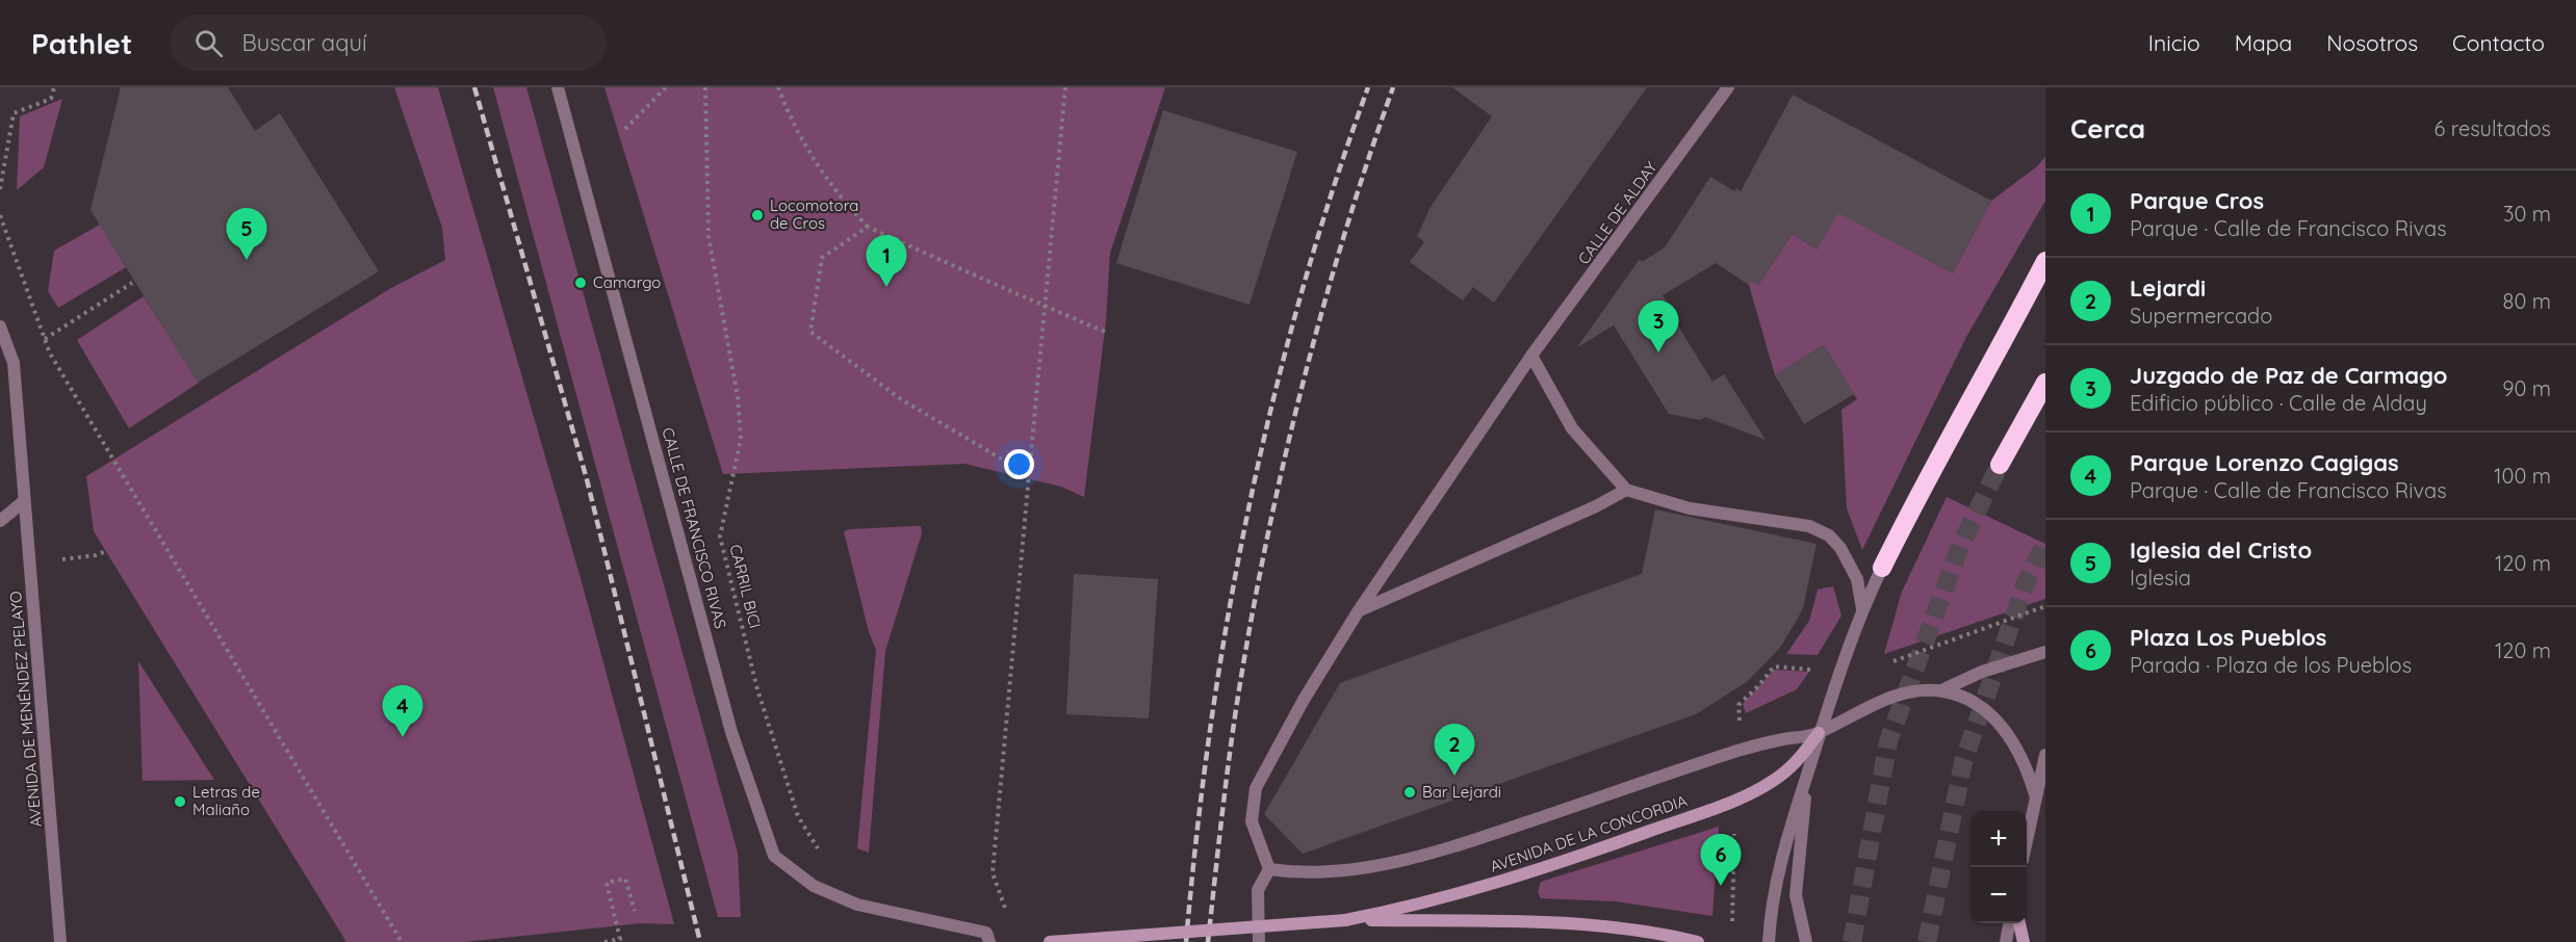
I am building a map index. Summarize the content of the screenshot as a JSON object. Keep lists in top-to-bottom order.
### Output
{
  "streets": {
    "street": [
      "CALLE DE ALDAY",
      "CALLE DE FRANCISCO RIVAS",
      "AVENIDA DE MENÉNDEZ PELAYO",
      "AVENIDA DE LA CONCORDIA"
    ],
    "path": ["CARRIL BICI"]
  },
  "places": [
    "Locomotora de Cros",
    "Camargo",
    "Bar Lejardi",
    "Letras de Maliaño"
  ],
  "page": {
    "header": "Pathlet",
    "search": "Buscar aquí",
    "nav": [
      "Inicio",
      "Mapa",
      "Nosotros",
      "Contacto"
    ],
    "heading": ["Cerca", "6 resultados"],
    "list": [
      {
        "mark": "1",
        "name": "Parque Cros",
        "note": "Parque · Calle de Francisco Rivas",
        "value": "30 m"
      },
      {
        "mark": "2",
        "name": "Lejardi",
        "note": "Supermercado",
        "value": "80 m"
      },
      {
        "mark": "3",
        "name": "Juzgado de Paz de Carmago",
        "note": "Edificio público · Calle de Alday",
        "value": "90 m"
      },
      {
        "mark": "4",
        "name": "Parque Lorenzo Cagigas",
        "note": "Parque · Calle de Francisco Rivas",
        "value": "100 m"
      },
      {
        "mark": "5",
        "name": "Iglesia del Cristo",
        "note": "Iglesia",
        "value": "120 m"
      },
      {
        "mark": "6",
        "name": "Plaza Los Pueblos",
        "note": "Parada · Plaza de los Pueblos",
        "value": "120 m"
      }
    ],
    "pins": [
      "5",
      "1",
      "3",
      "4",
      "2",
      "6"
    ],
    "map_buttons": ["+", "−"]
  }
}
